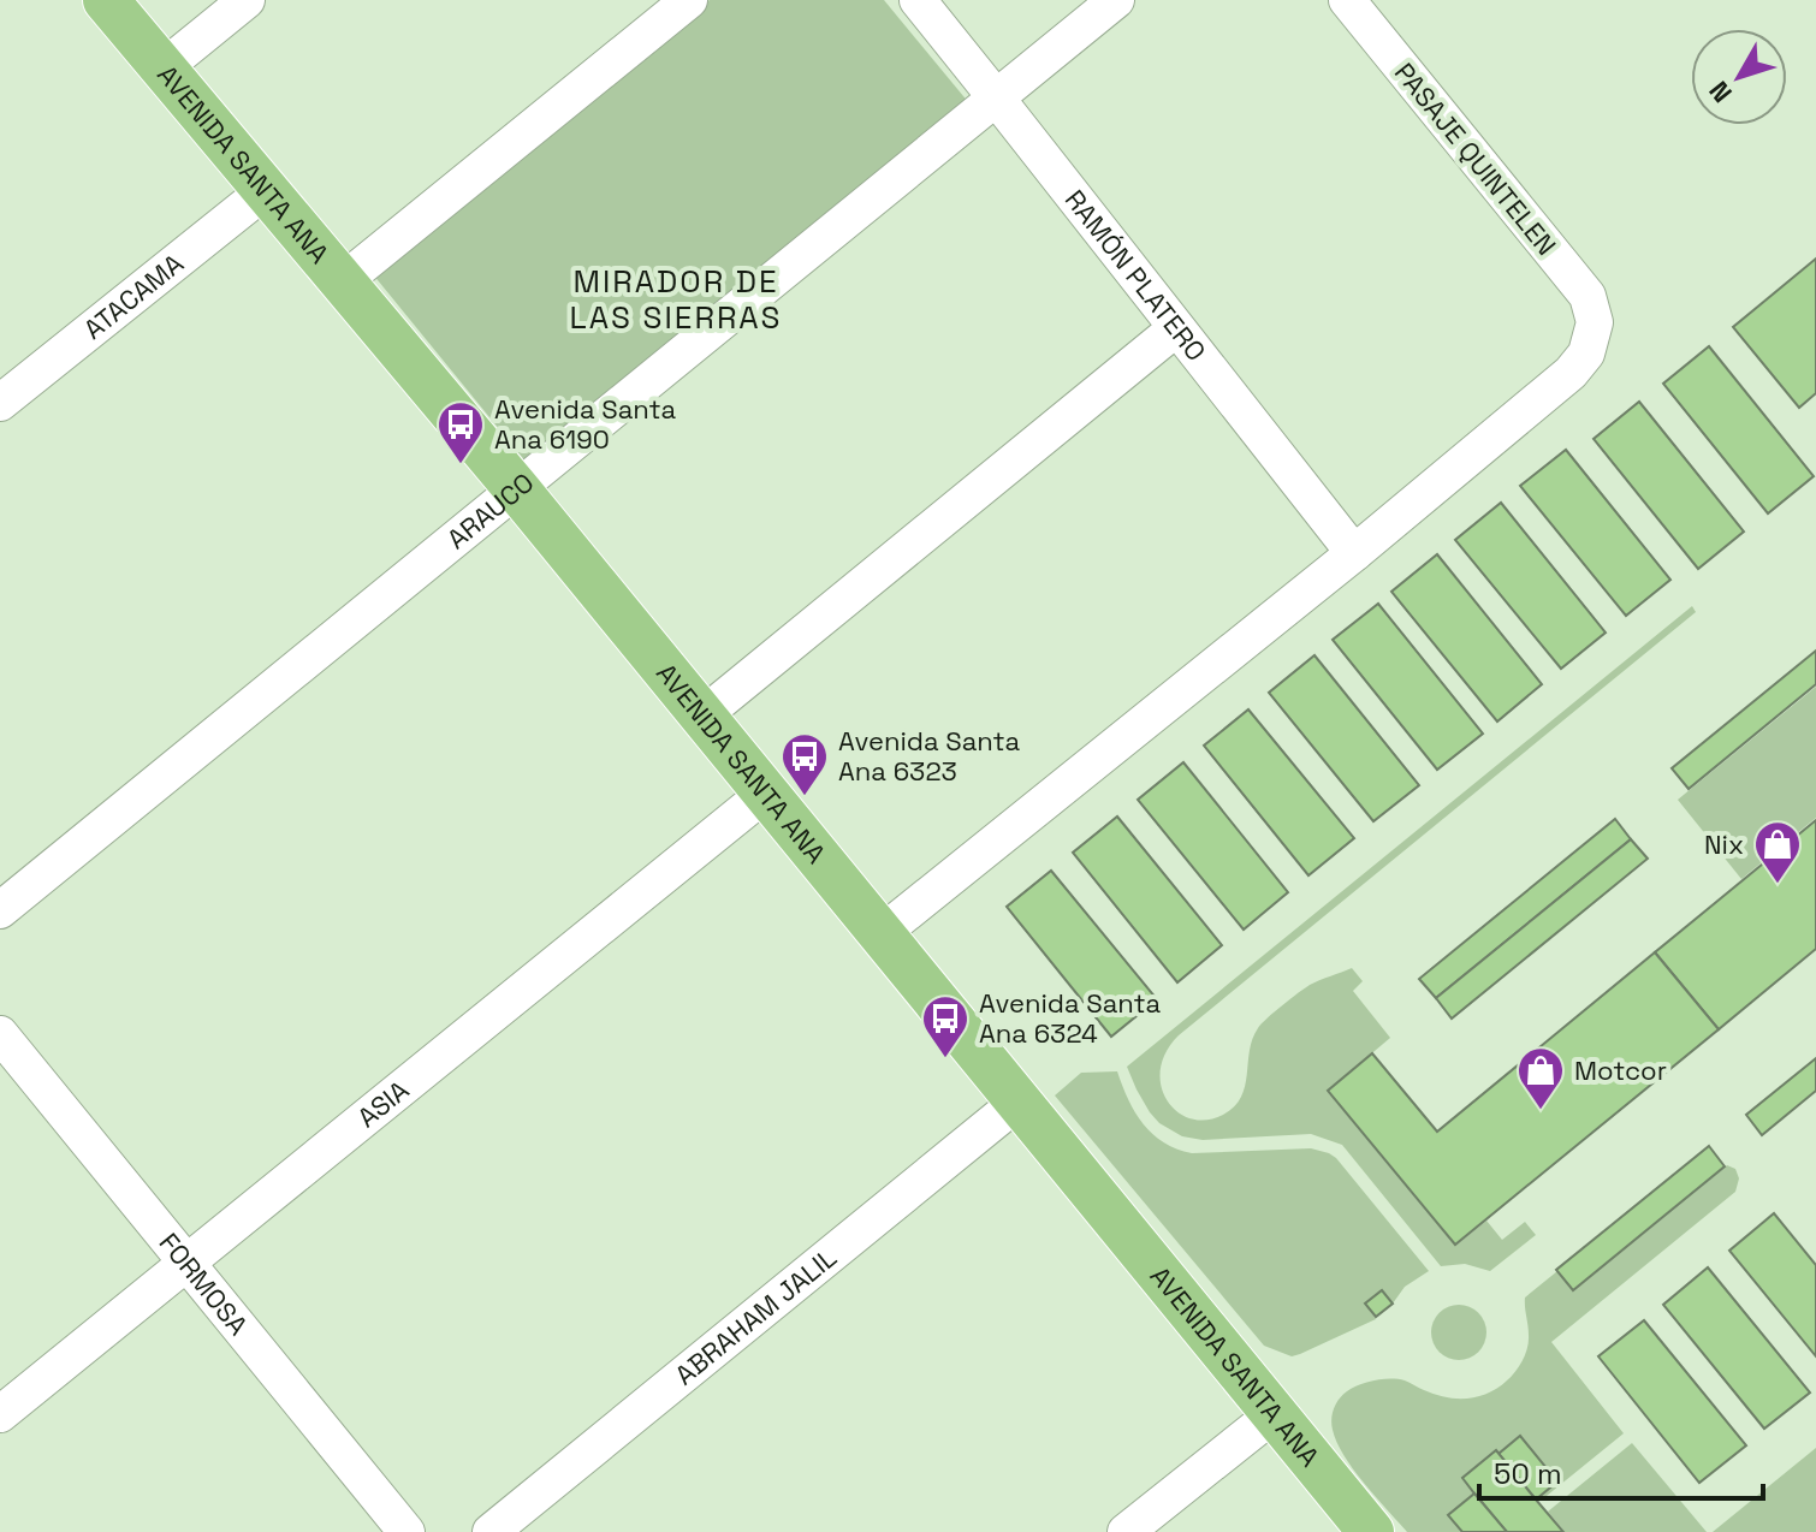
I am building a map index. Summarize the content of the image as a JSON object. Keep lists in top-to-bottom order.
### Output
{
  "streets": {
    "main road": ["AVENIDA SANTA ANA"],
    "street": [
      "PASAJE QUINTELEN",
      "RAMÓN PLATERO",
      "ATACAMA",
      "ARAUCO",
      "ASIA",
      "FORMOSA",
      "ABRAHAM JALIL"
    ]
  },
  "crossings": [
    ["PASAJE QUINTELEN", "RAMÓN PLATERO"],
    ["AVENIDA SANTA ANA", "ATACAMA"],
    ["AVENIDA SANTA ANA", "ARAUCO"],
    ["AVENIDA SANTA ANA", "ASIA"],
    ["AVENIDA SANTA ANA", "ABRAHAM JALIL"],
    ["RAMÓN PLATERO", "ARAUCO"],
    ["ASIA", "FORMOSA"]
  ],
  "districts": ["MIRADOR DE LAS SIERRAS"],
  "places": {
    "bus stop": ["Avenida Santa Ana 6190", "Avenida Santa Ana 6323", "Avenida Santa Ana 6324"],
    "shop": ["Nix", "Motcor"]
  },
  "scale_bar": "50 m",
  "north": "bottom left"
}
